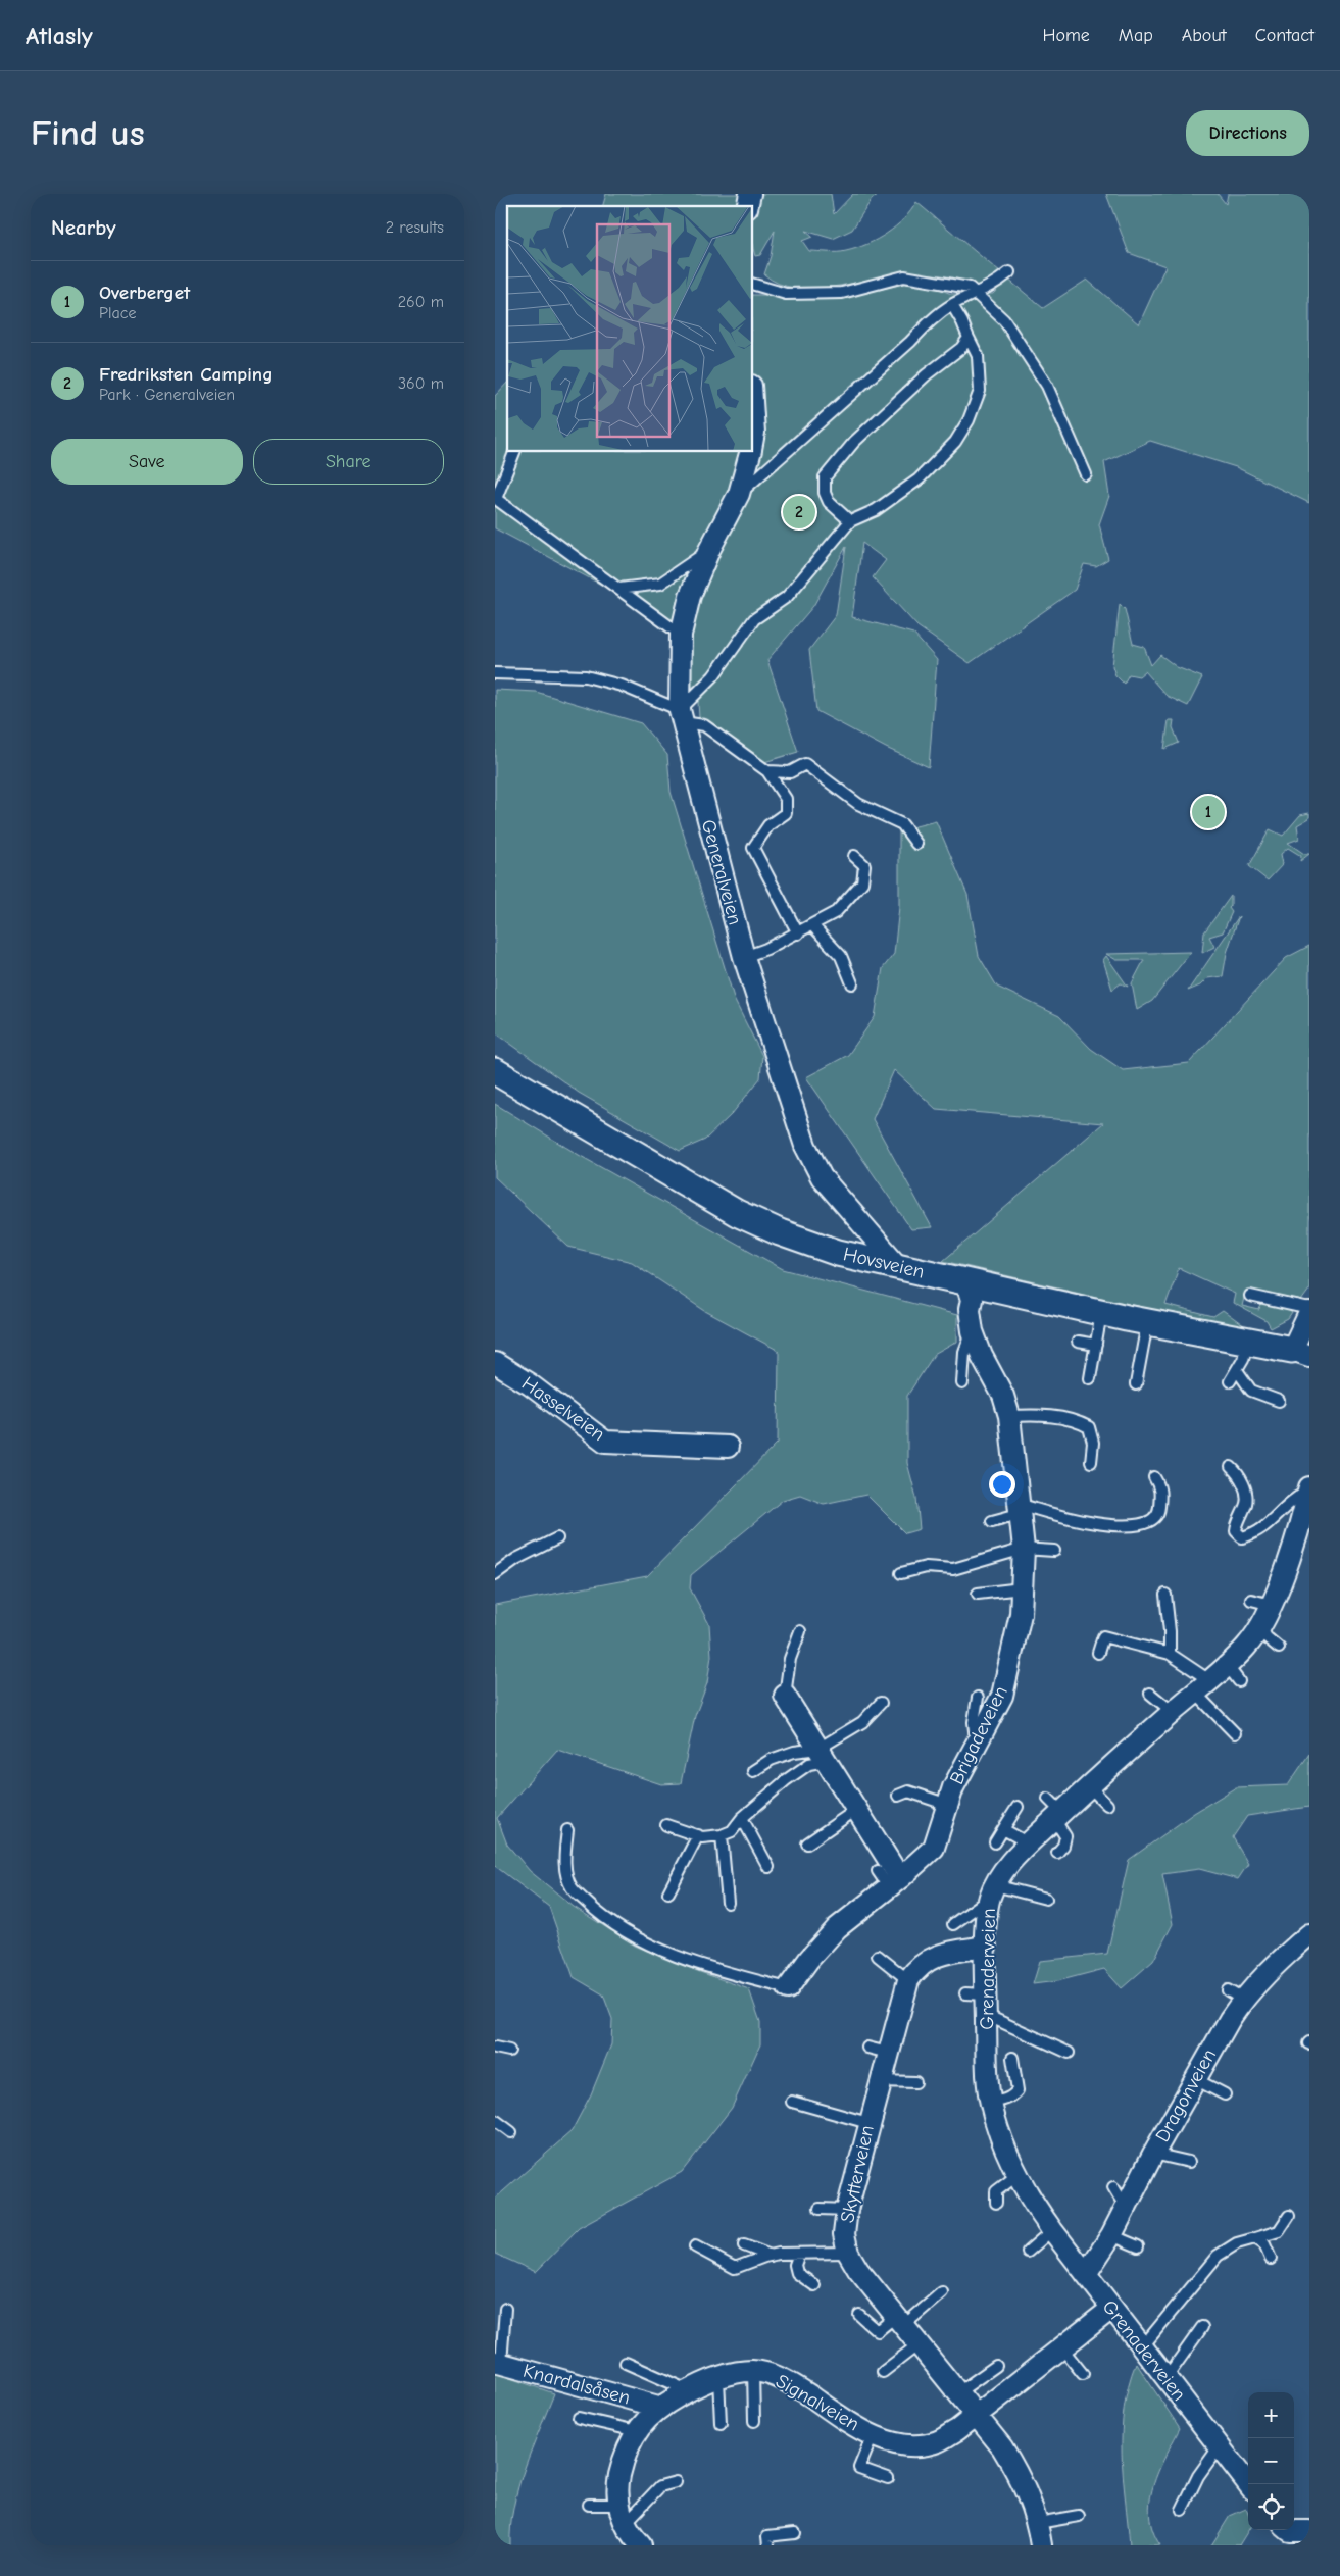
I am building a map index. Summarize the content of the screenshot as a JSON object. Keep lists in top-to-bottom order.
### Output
{
  "streets": {
    "street": [
      "Generalveien",
      "Hovsveien",
      "Hasselveien",
      "Brigadeveien",
      "Grenaderveien",
      "Dragonveien",
      "Skytterveien",
      "Knardalsåsen",
      "Signalveien"
    ]
  },
  "crossings": [
    ["Generalveien", "Hovsveien"],
    ["Hovsveien", "Brigadeveien"],
    ["Grenaderveien", "Dragonveien"],
    ["Grenaderveien", "Skytterveien"],
    ["Grenaderveien", "Signalveien"],
    ["Skytterveien", "Signalveien"],
    ["Knardalsåsen", "Signalveien"]
  ],
  "page": {
    "header": "Atlasly",
    "nav": [
      "Home",
      "Map",
      "About",
      "Contact"
    ],
    "buttons": [
      "Directions",
      ["Save", "Share"]
    ],
    "title": "Find us",
    "heading": ["Nearby", "2 results"],
    "list": [
      {
        "mark": "1",
        "name": "Overberget",
        "note": "Place",
        "value": "260 m"
      },
      {
        "mark": "2",
        "name": "Fredriksten Camping",
        "note": "Park · Generalveien",
        "value": "360 m"
      }
    ],
    "pins": ["2", "1"],
    "map_buttons": ["+", "−"]
  }
}
